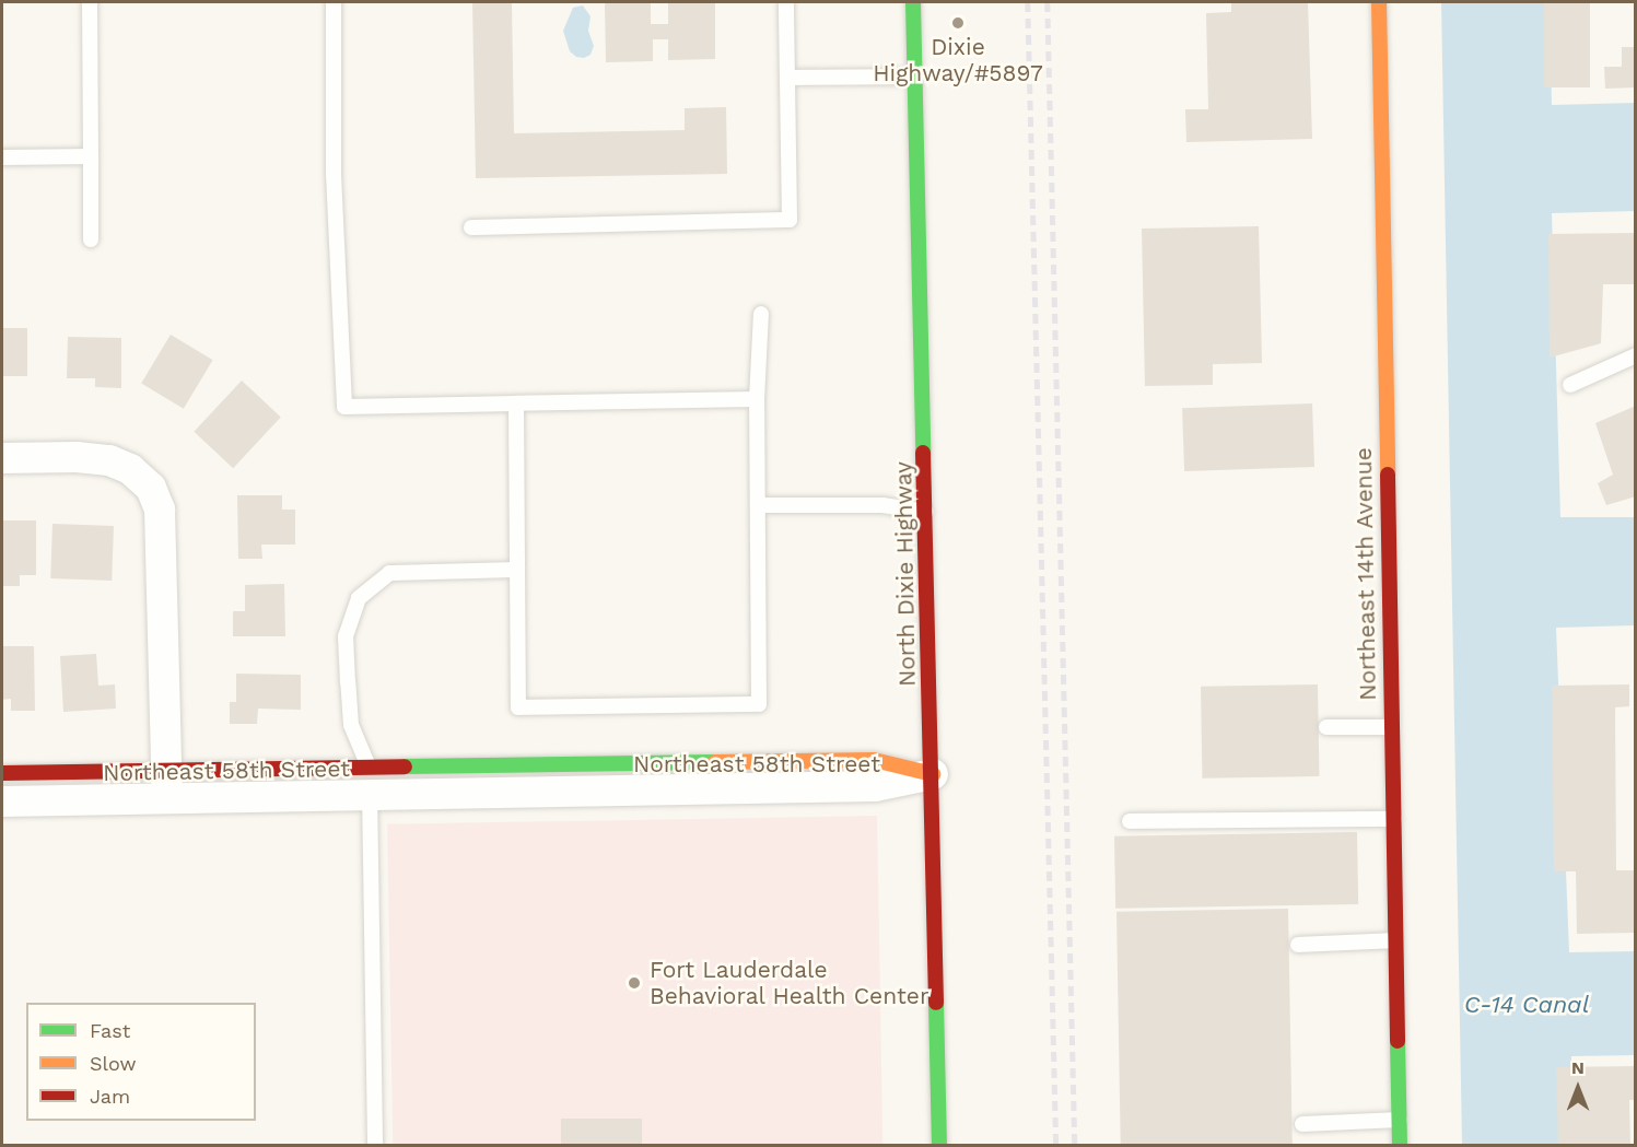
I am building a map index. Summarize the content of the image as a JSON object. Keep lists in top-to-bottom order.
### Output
{
  "streets": {
    "street": ["North Dixie Highway", "Northeast 14th Avenue", "Northeast 58th Street"]
  },
  "crossings": [
    ["North Dixie Highway", "Northeast 58th Street"]
  ],
  "water": ["C-14 Canal"],
  "places": ["Dixie Highway/#5897", "Fort Lauderdale Behavioral Health Center"],
  "legend": ["Fast", "Slow", "Jam"],
  "north": "top"
}
